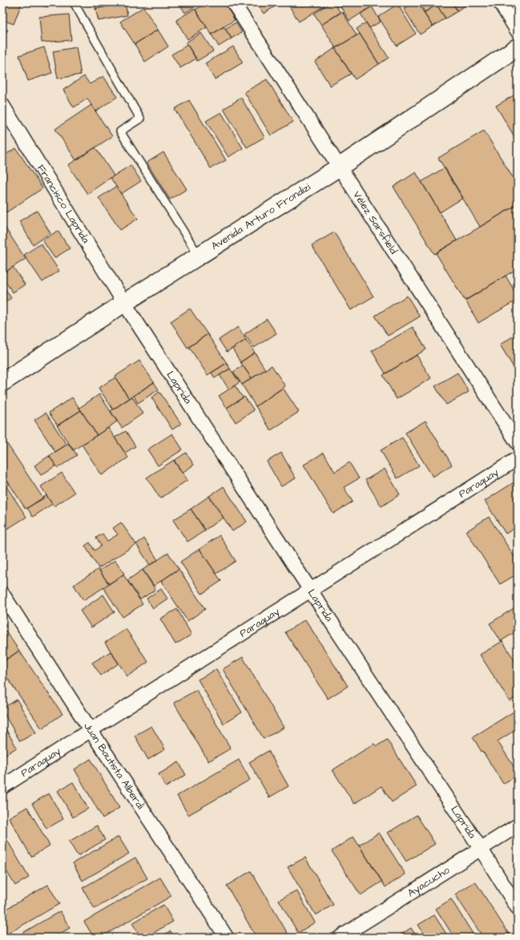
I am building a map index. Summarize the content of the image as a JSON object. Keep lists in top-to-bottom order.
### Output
{
  "streets": {
    "main road": ["Avenida Arturo Frondizi"],
    "street": [
      "Francisco Laprida",
      "Vélez Sarsfield",
      "Laprida",
      "Paraguay",
      "Juan Bautista Alberdi",
      "Ayacucho"
    ]
  },
  "crossings": [
    ["Francisco Laprida", "Avenida Arturo Frondizi"],
    ["Francisco Laprida", "Laprida"],
    ["Avenida Arturo Frondizi", "Vélez Sarsfield"],
    ["Avenida Arturo Frondizi", "Laprida"],
    ["Laprida", "Paraguay"],
    ["Laprida", "Ayacucho"],
    ["Paraguay", "Juan Bautista Alberdi"]
  ]
}
